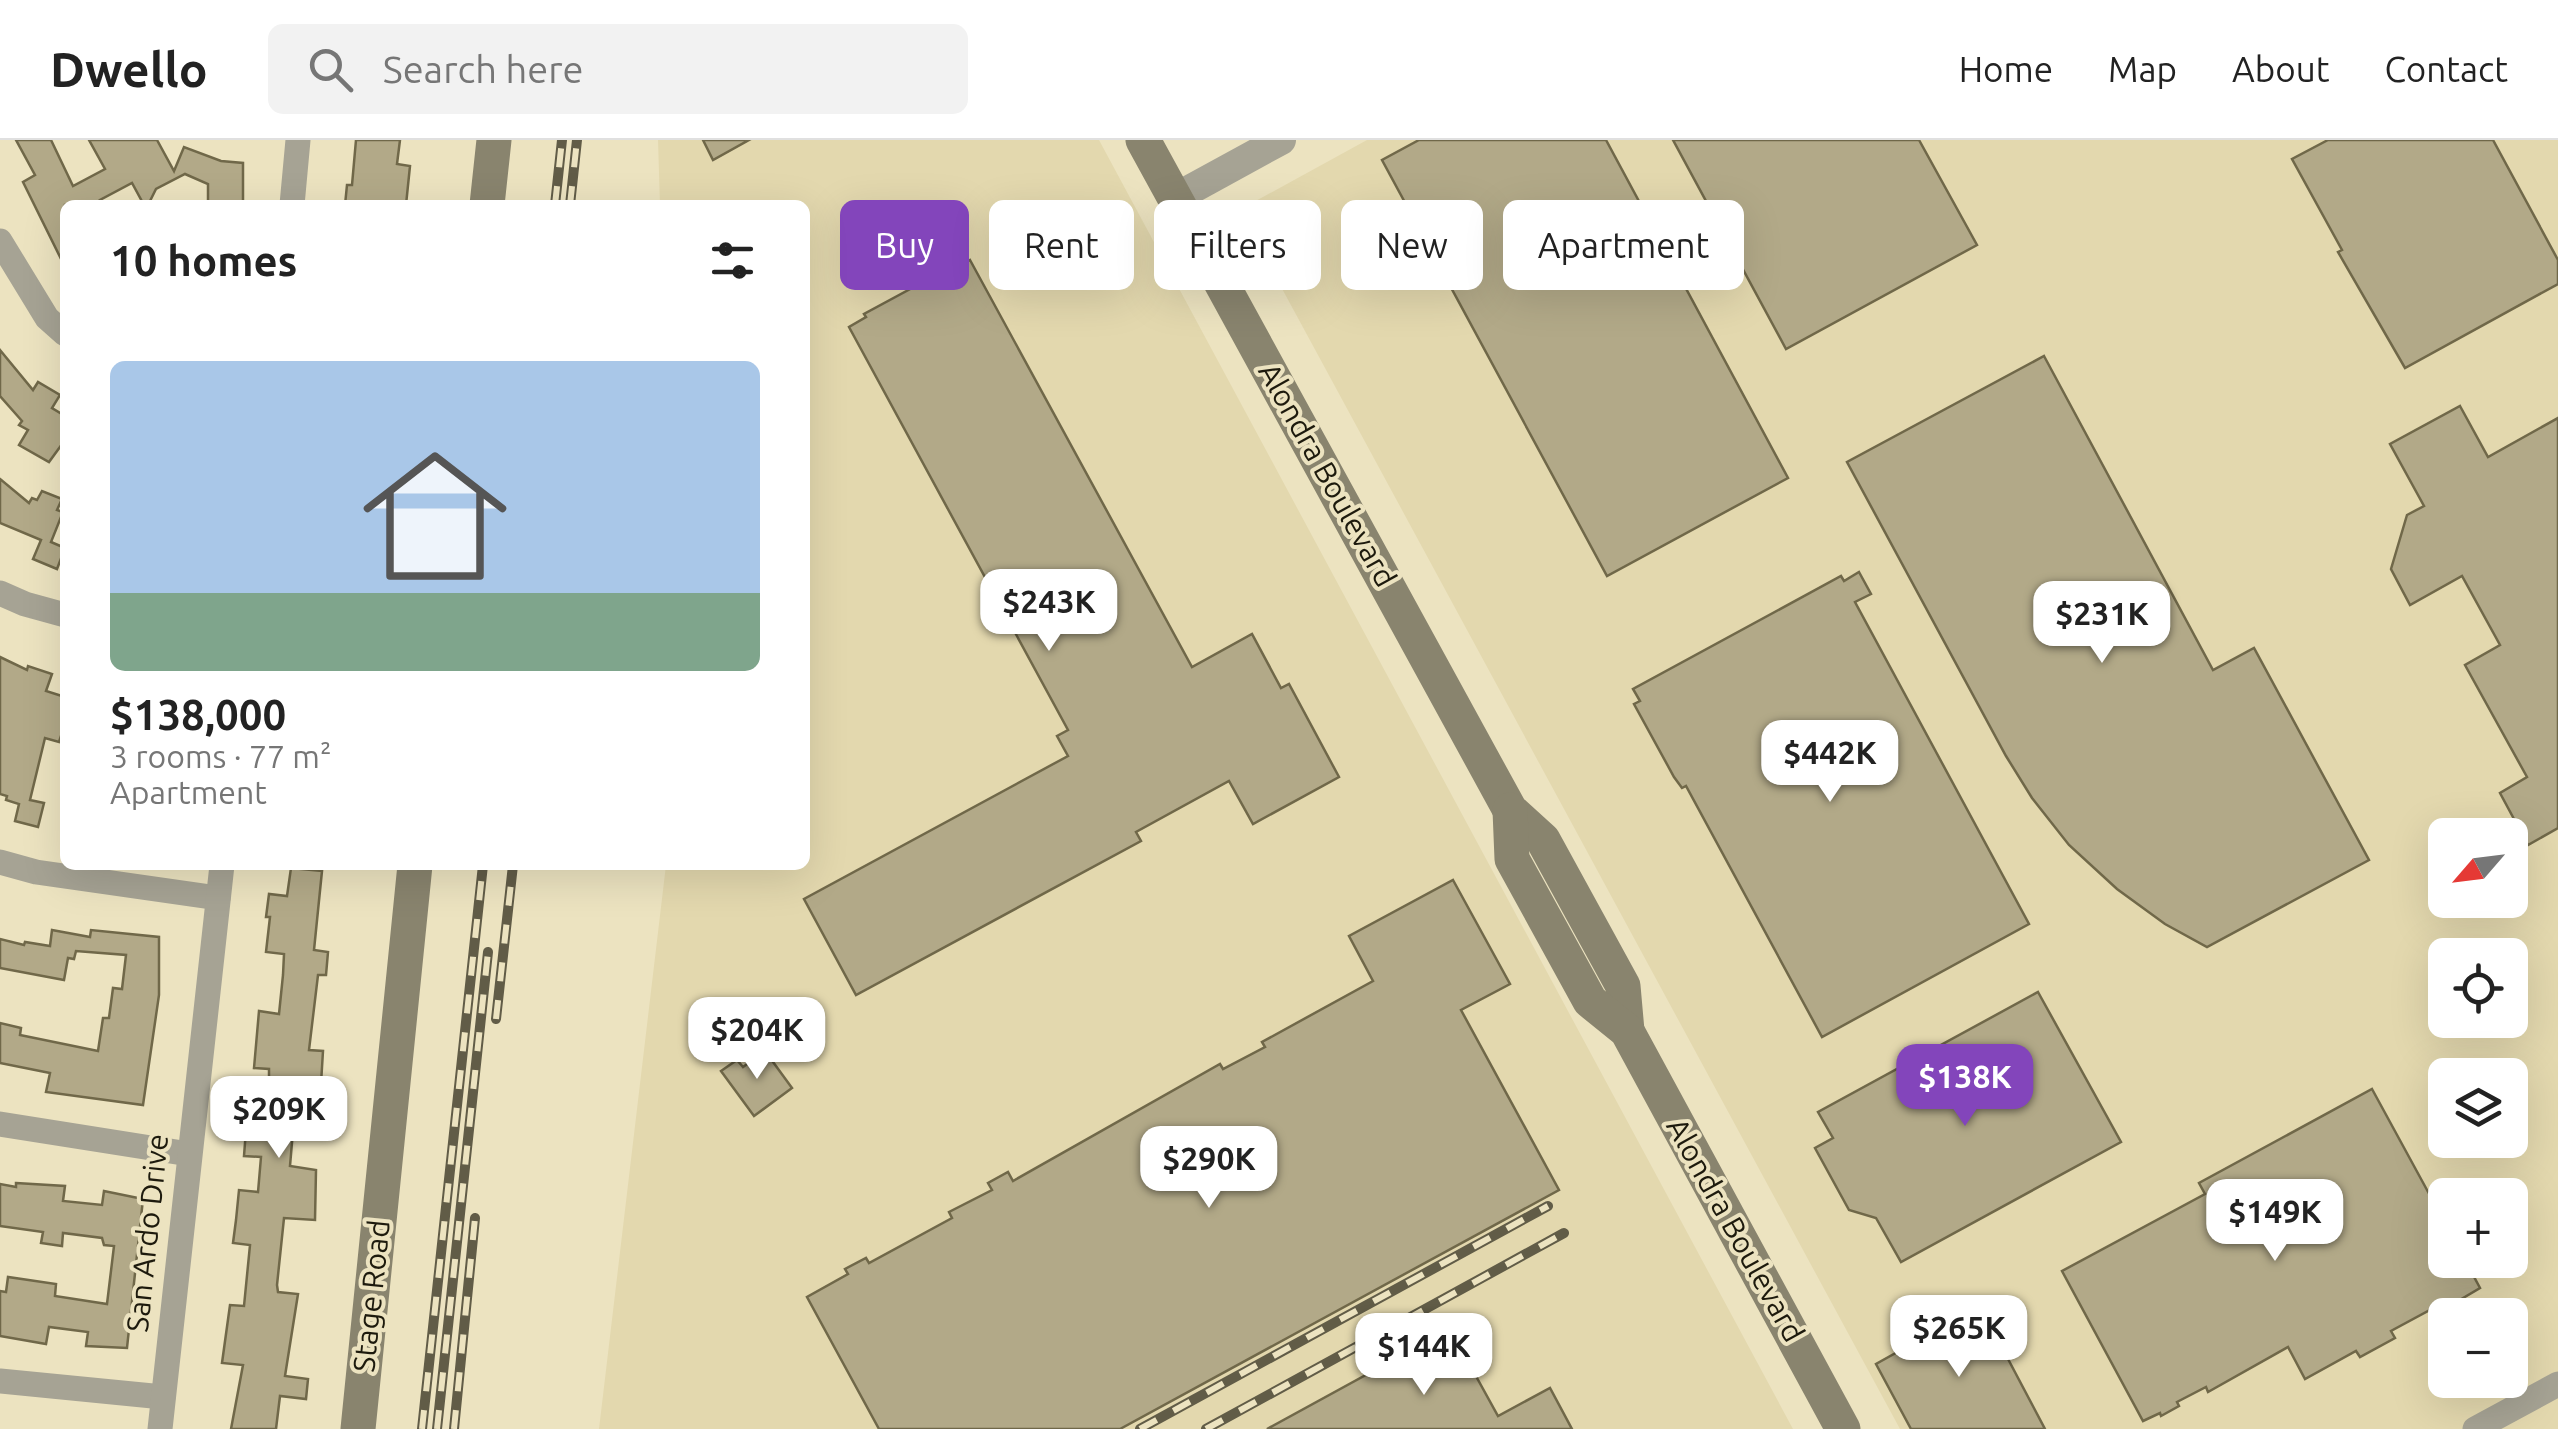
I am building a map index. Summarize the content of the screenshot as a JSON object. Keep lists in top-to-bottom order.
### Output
{
  "streets": {
    "main road": ["Alondra Boulevard", "Stage Road"],
    "street": ["San Ardo Drive"]
  },
  "north": "bottom left",
  "page": {
    "header": "Dwello",
    "search": "Search here",
    "nav": [
      "Home",
      "Map",
      "About",
      "Contact"
    ],
    "chip": [
      "Buy",
      "Rent",
      "Filters",
      "New",
      "Apartment"
    ],
    "heading": "10 homes",
    "list": [
      {
        "name": "$138,000",
        "note": "3 rooms · 77 m² · Apartment"
      }
    ],
    "price": [
      "$243K",
      "$231K",
      "$442K",
      "$204K",
      "$138K",
      "$209K",
      "$290K",
      "$149K",
      "$265K",
      "$144K"
    ],
    "map_buttons": ["+", "−"]
  }
}
